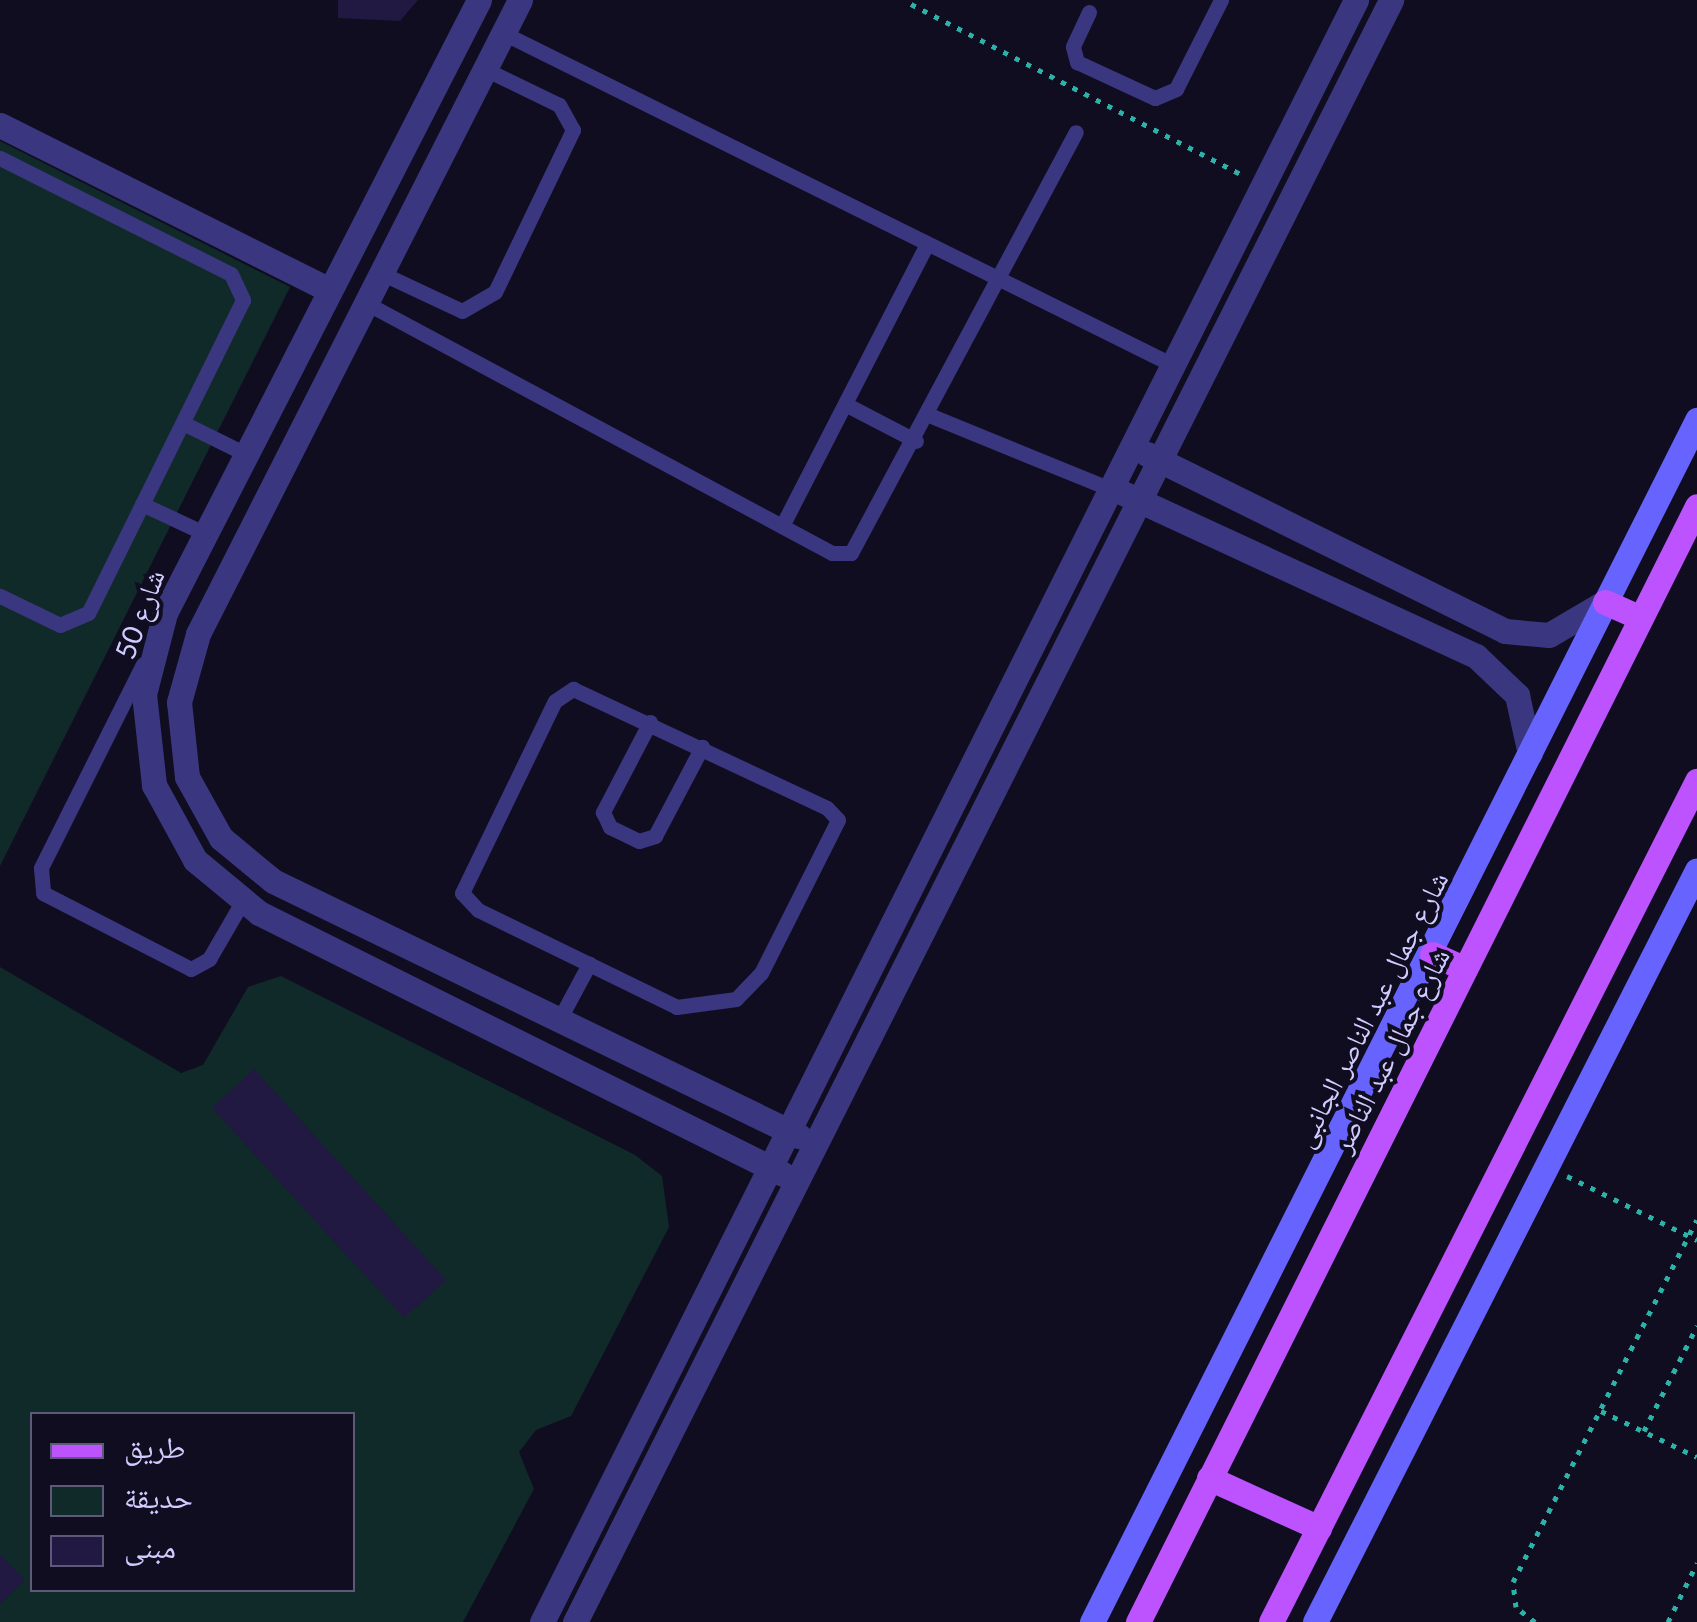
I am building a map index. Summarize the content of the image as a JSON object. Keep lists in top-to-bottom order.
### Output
{
  "streets": {
    "main road": ["شارع جمال عبد الناصر الجانبى", "شارع جمال عبد الناصر"],
    "street": ["شارع 50"]
  },
  "legend": ["طريق", "حديقة", "مبنى"]
}
